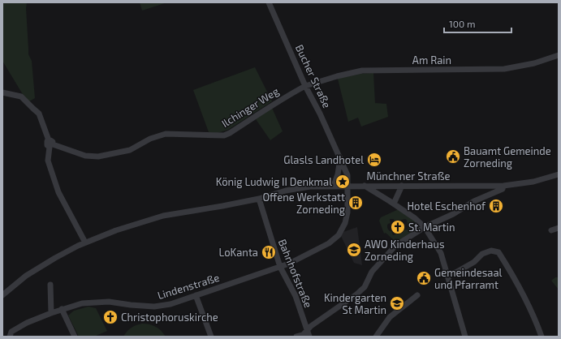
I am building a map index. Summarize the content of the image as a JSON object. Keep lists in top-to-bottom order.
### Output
{
  "streets": {
    "street": [
      "Am Rain",
      "Bucher Straße",
      "Ilchinger Weg",
      "Münchner Straße",
      "Bahnhofstraße",
      "Lindenstraße"
    ]
  },
  "crossings": [
    ["Am Rain", "Bucher Straße"],
    ["Am Rain", "Ilchinger Weg"],
    ["Bucher Straße", "Ilchinger Weg"],
    ["Bucher Straße", "Münchner Straße"],
    ["Bucher Straße", "Lindenstraße"],
    ["Münchner Straße", "Bahnhofstraße"],
    ["Münchner Straße", "Lindenstraße"],
    ["Bahnhofstraße", "Lindenstraße"]
  ],
  "places": {
    "public building": ["Bauamt Gemeinde Zorneding", "Gemeindesaal und Pfarramt"],
    "hotel": ["Glasls Landhotel"],
    "place": ["König Ludwig II Denkmal"],
    "building": ["Offene Werkstatt Zorneding", "Hotel Eschenhof"],
    "church": ["St. Martin", "Christophoruskirche"],
    "school or university": ["AWO Kinderhaus Zorneding", "Kindergarten St Martin"],
    "restaurant": ["LoKanta"]
  },
  "scale_bar": "100 m"
}
